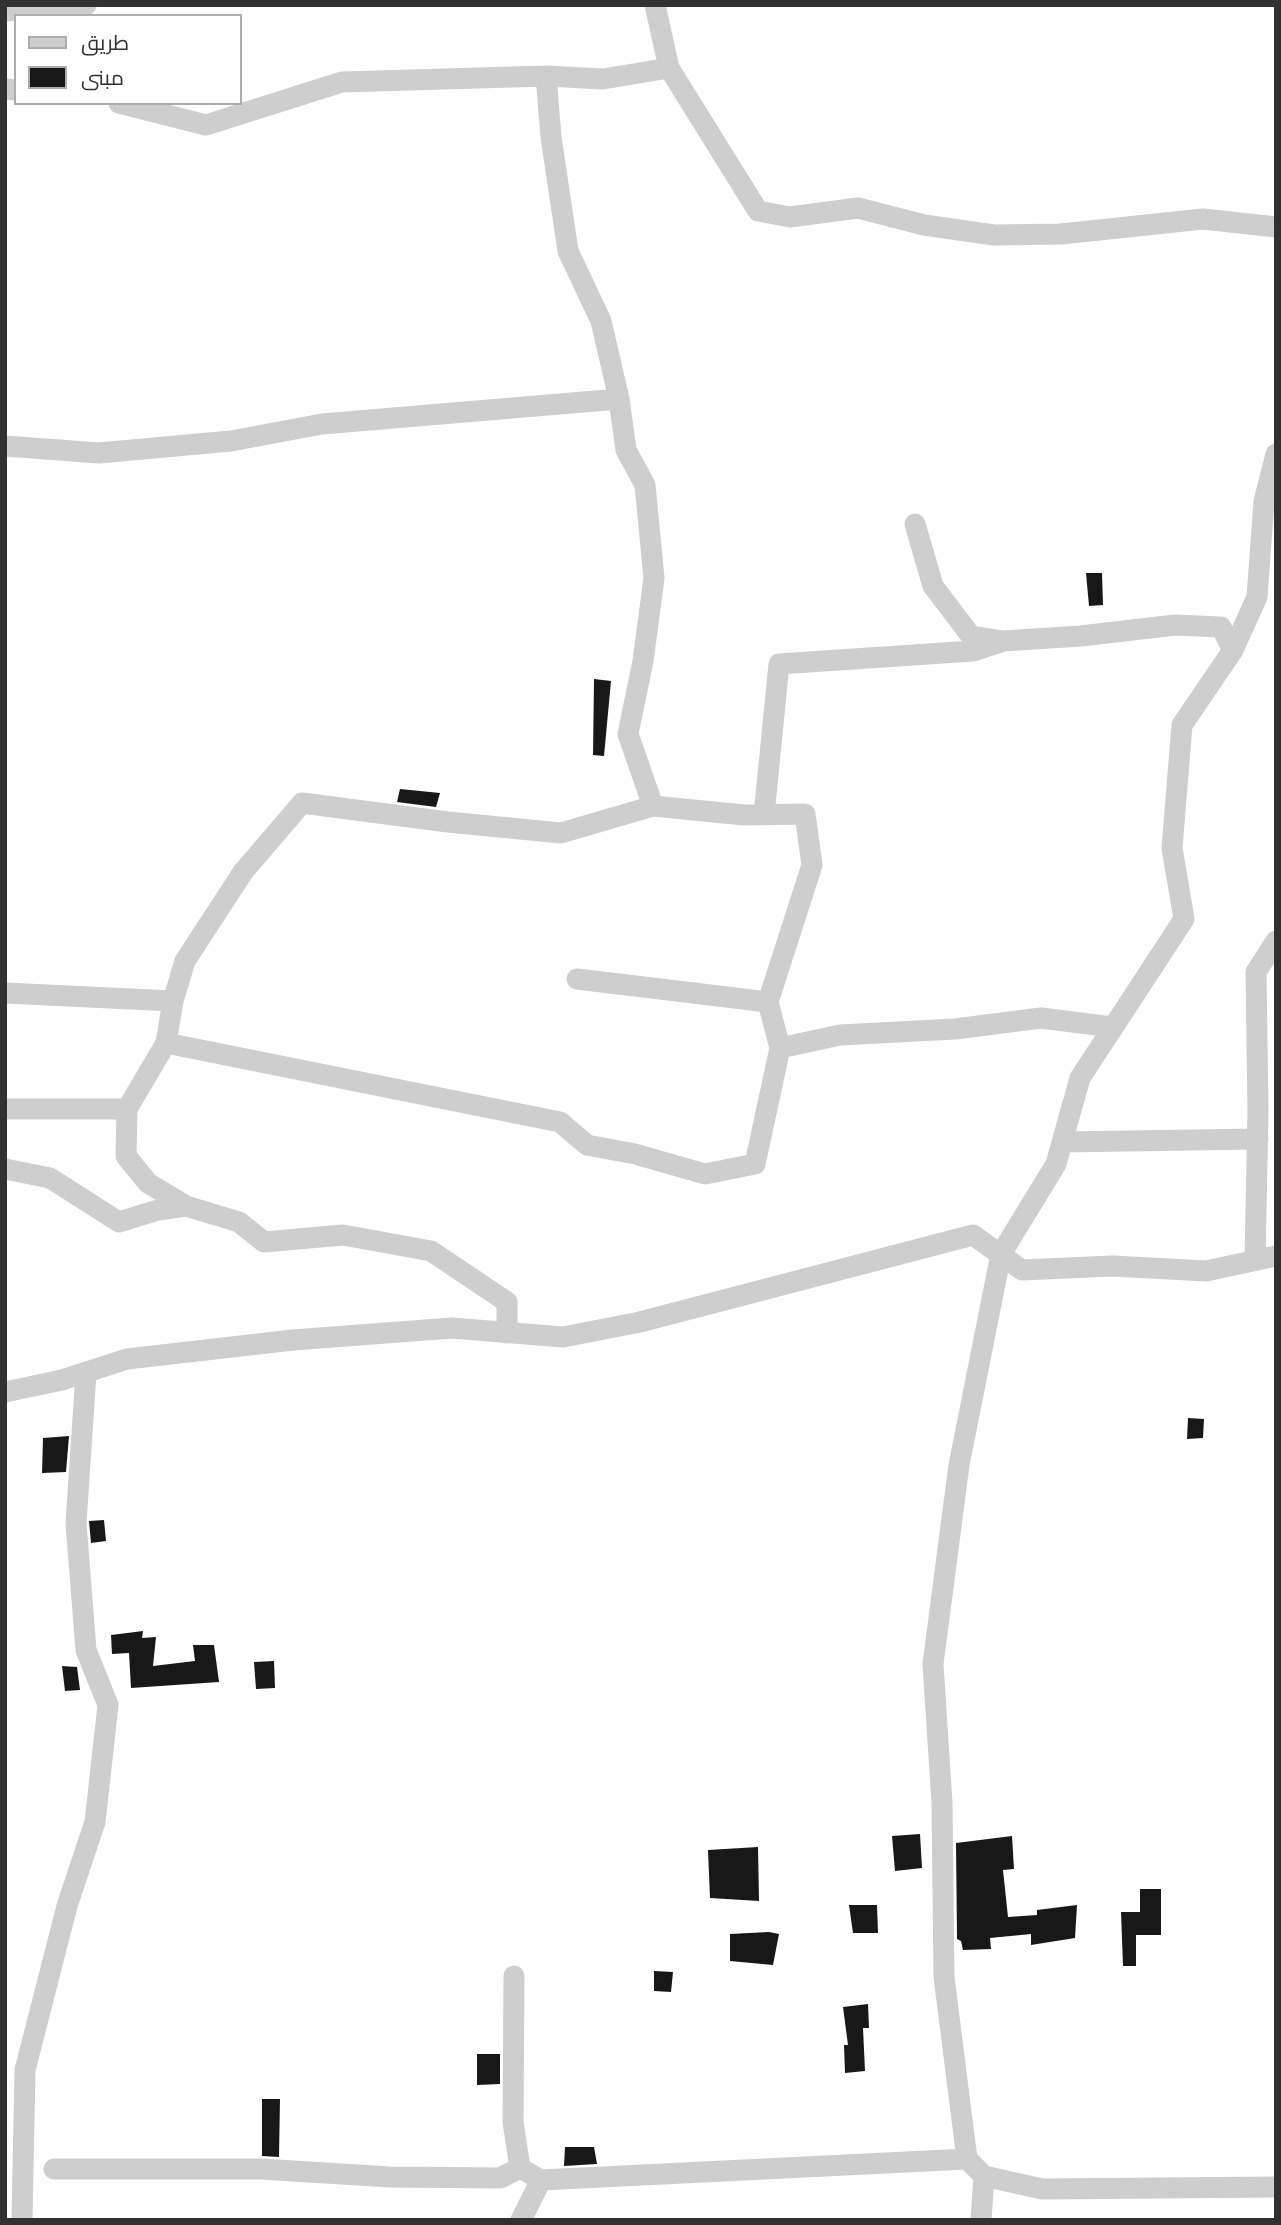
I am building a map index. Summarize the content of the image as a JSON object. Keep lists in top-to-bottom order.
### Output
{
  "legend": ["طريق", "مبنى"]
}
